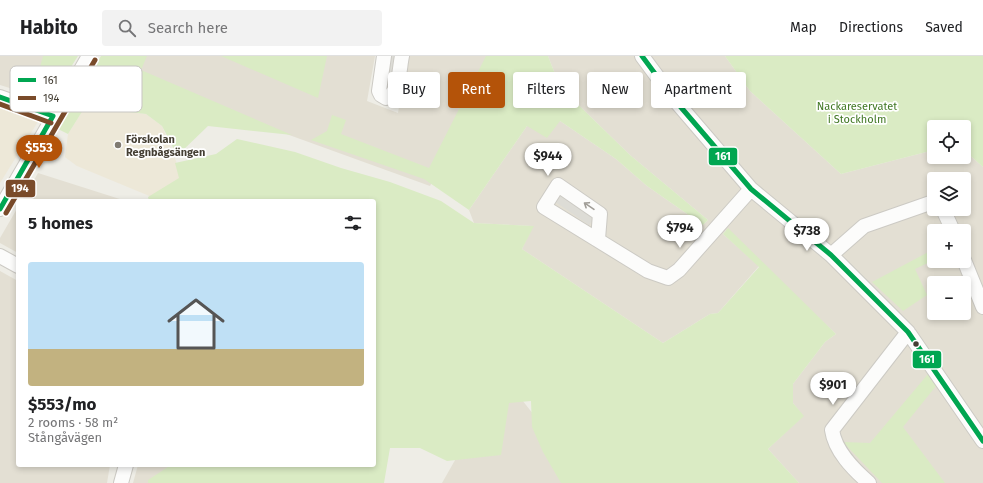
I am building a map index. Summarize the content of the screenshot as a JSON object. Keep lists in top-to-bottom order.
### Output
{
  "parks": ["Nackareservatet i Stockholm"],
  "places": ["Förskolan Regnbågsängen"],
  "lines": ["transit line 161", "transit line 194"],
  "legend": ["161", "194"],
  "page": {
    "header": "Habito",
    "search": "Search here",
    "nav": ["Map", "Directions", "Saved"],
    "chip": [
      "Buy",
      "Rent",
      "Filters",
      "New",
      "Apartment"
    ],
    "map_buttons": ["+", "−"],
    "price": [
      "$553",
      "$944",
      "$794",
      "$738",
      "$901"
    ],
    "heading": "5 homes",
    "list": [
      {
        "name": "$553/mo",
        "note": "2 rooms · 58 m² · Stångåvägen"
      }
    ]
  }
}
